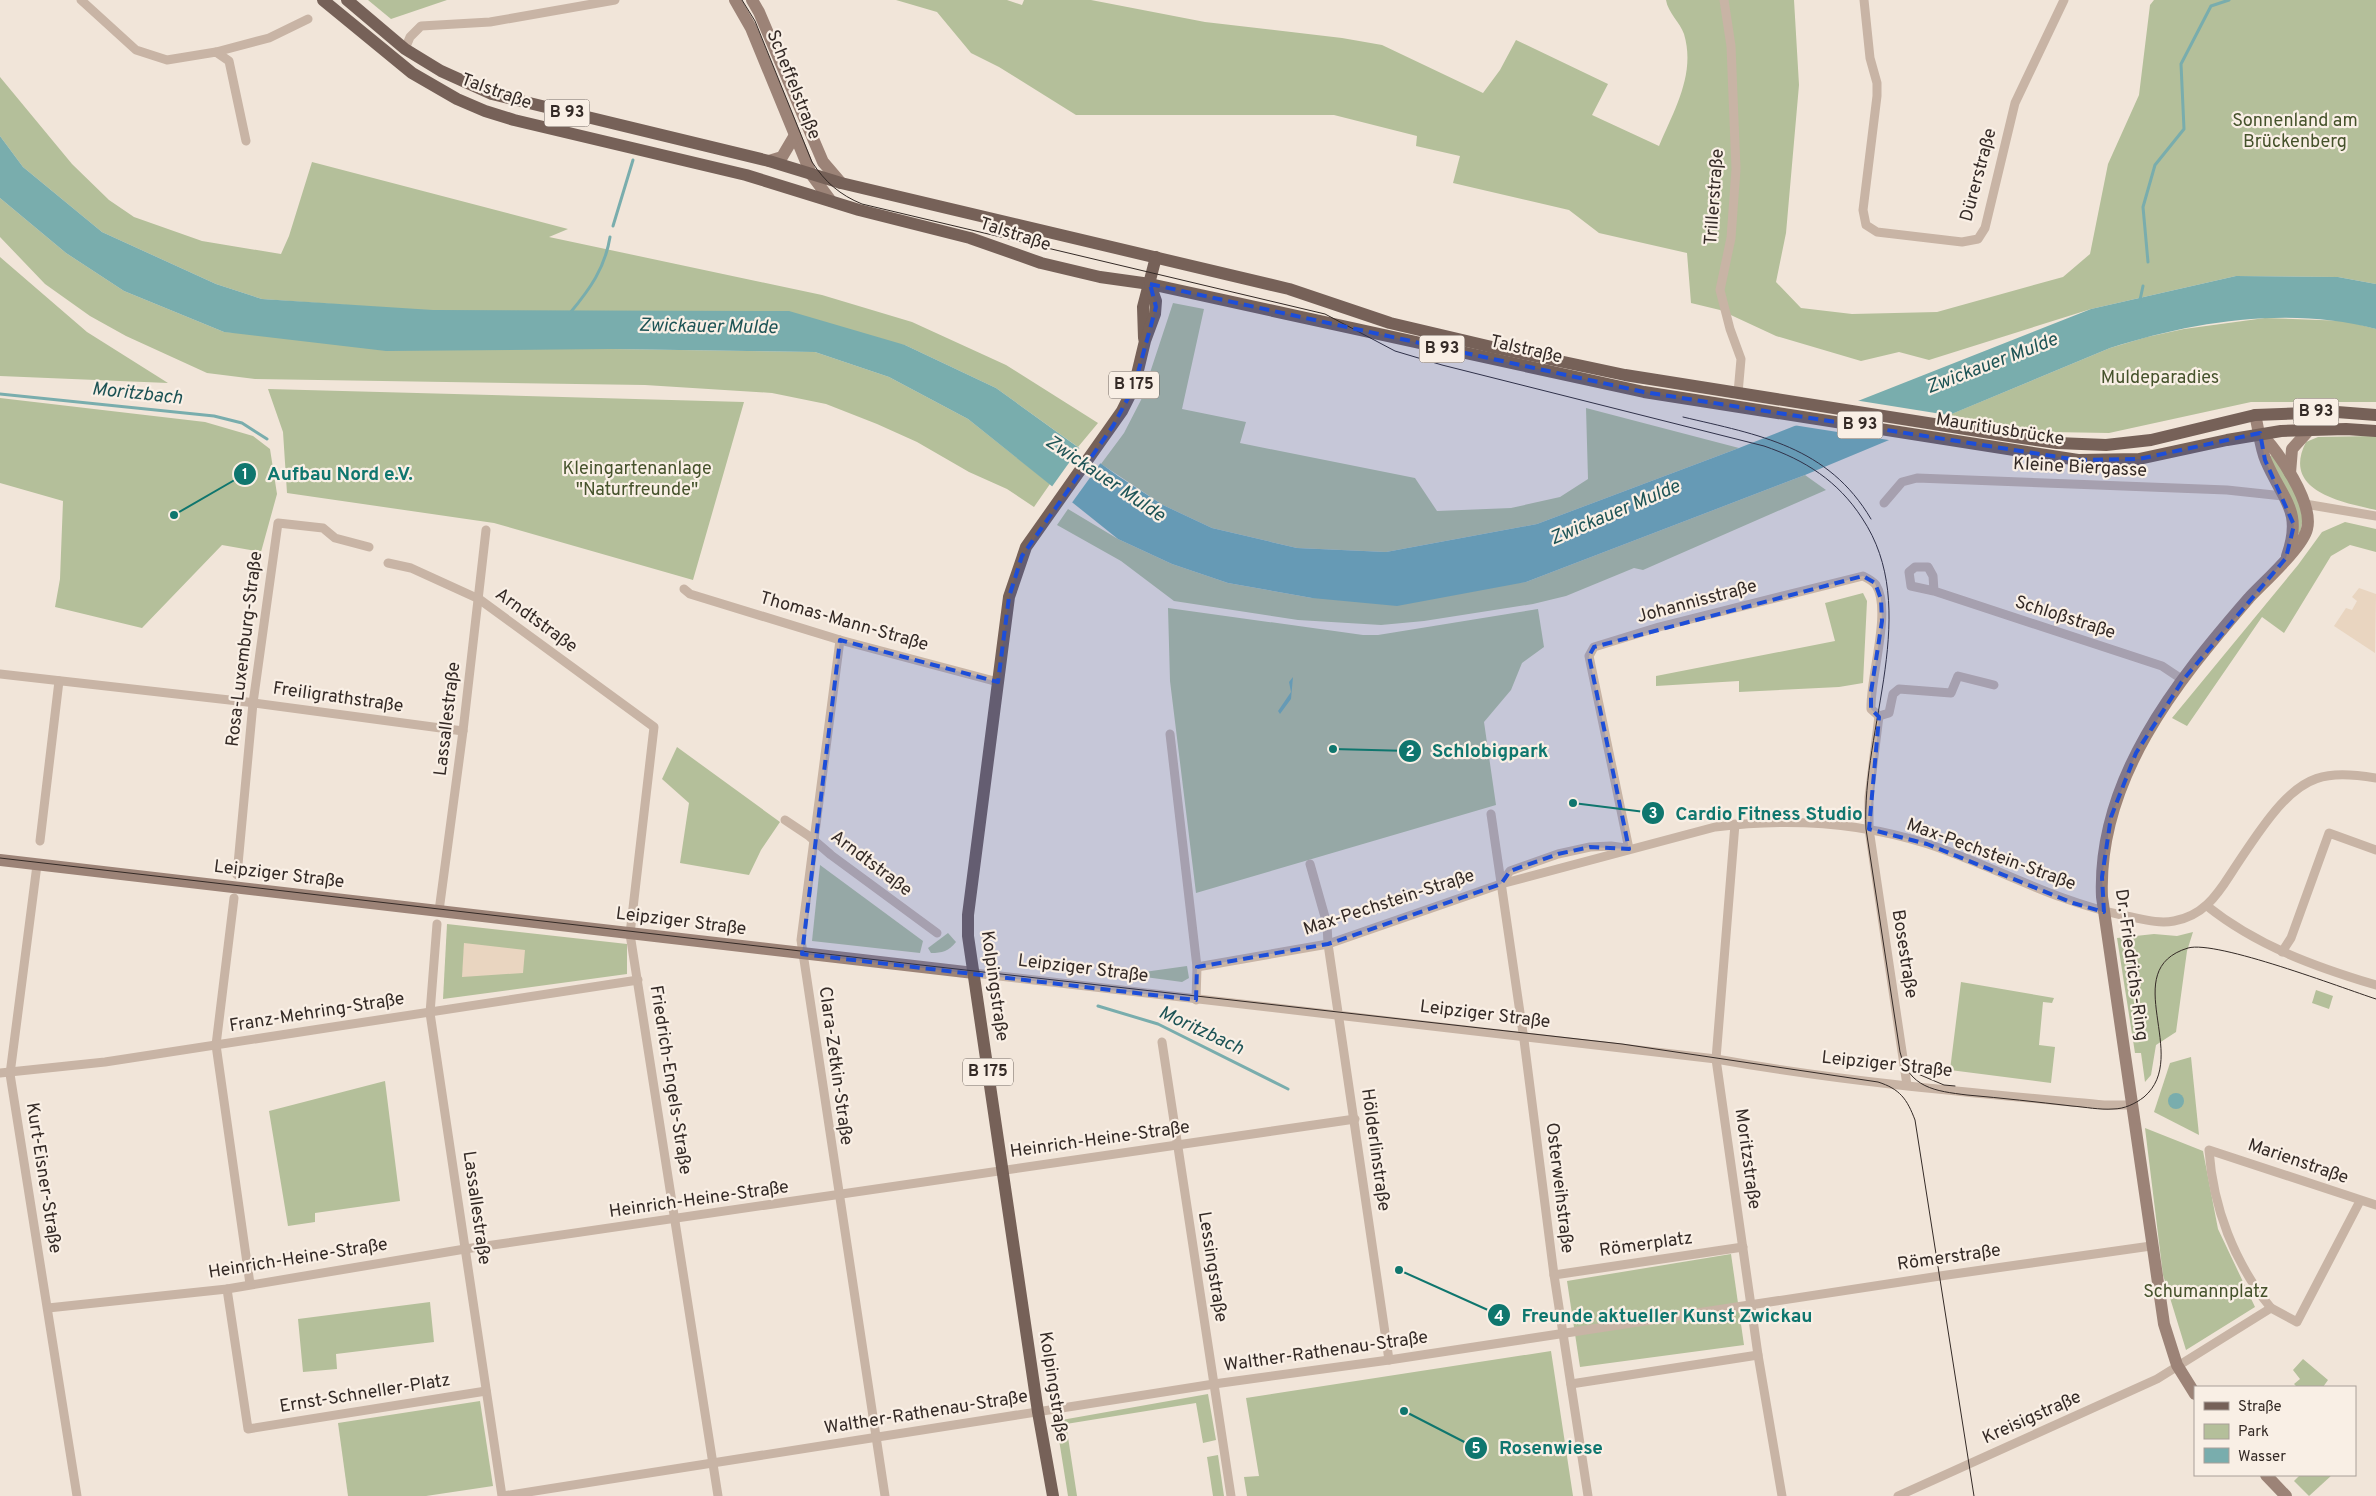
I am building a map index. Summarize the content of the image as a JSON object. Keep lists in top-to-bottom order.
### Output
{
  "streets": {
    "main road": [
      "Talstraße",
      "B 93",
      "B 175",
      "Mauritiusbrücke",
      "Kolpingstraße"
    ],
    "street": [
      "Scheffelstraße",
      "Dürerstraße",
      "Trillerstraße",
      "Kleine Biergasse",
      "Johannisstraße",
      "Schloßstraße",
      "Arndtstraße",
      "Thomas-Mann-Straße",
      "Rosa-Luxemburg-Straße",
      "Freiligrathstraße",
      "Lassallestraße",
      "Max-Pechstein-Straße",
      "Leipziger Straße",
      "Bosestraße",
      "Dr.-Friedrichs-Ring",
      "Franz-Mehring-Straße",
      "Clara-Zetkin-Straße",
      "Friedrich-Engels-Straße",
      "Heinrich-Heine-Straße",
      "Hölderlinstraße",
      "Moritzstraße",
      "Marienstraße",
      "Kurt-Eisner-Straße",
      "Osterweihstraße",
      "Römerplatz",
      "Römerstraße",
      "Lessingstraße",
      "Walther-Rathenau-Straße",
      "Ernst-Schneller-Platz",
      "Kreisigstraße"
    ]
  },
  "crossings": [
    ["Scheffelstraße", "Talstraße"],
    ["Talstraße", "Trillerstraße"],
    ["Talstraße", "B 175"],
    ["Talstraße", "Mauritiusbrücke"],
    ["Talstraße", "Kolpingstraße"],
    ["B 93", "Mauritiusbrücke"],
    ["B 93", "Dr.-Friedrichs-Ring"],
    ["Trillerstraße", "Mauritiusbrücke"],
    ["B 175", "Kolpingstraße"],
    ["Mauritiusbrücke", "Dr.-Friedrichs-Ring"],
    ["Kleine Biergasse", "Dr.-Friedrichs-Ring"],
    ["Johannisstraße", "Max-Pechstein-Straße"],
    ["Johannisstraße", "Bosestraße"],
    ["Schloßstraße", "Dr.-Friedrichs-Ring"],
    ["Arndtstraße", "Lassallestraße"],
    ["Arndtstraße", "Clara-Zetkin-Straße"],
    ["Arndtstraße", "Friedrich-Engels-Straße"],
    ["Thomas-Mann-Straße", "Kolpingstraße"],
    ["Thomas-Mann-Straße", "Clara-Zetkin-Straße"],
    ["Rosa-Luxemburg-Straße", "Freiligrathstraße"],
    ["Freiligrathstraße", "Lassallestraße"],
    ["Lassallestraße", "Leipziger Straße"],
    ["Lassallestraße", "Franz-Mehring-Straße"],
    ["Lassallestraße", "Heinrich-Heine-Straße"],
    ["Lassallestraße", "Walther-Rathenau-Straße"],
    ["Lassallestraße", "Ernst-Schneller-Platz"],
    ["Max-Pechstein-Straße", "Bosestraße"],
    ["Max-Pechstein-Straße", "Dr.-Friedrichs-Ring"],
    ["Max-Pechstein-Straße", "Hölderlinstraße"],
    ["Max-Pechstein-Straße", "Moritzstraße"],
    ["Max-Pechstein-Straße", "Osterweihstraße"],
    ["Leipziger Straße", "Bosestraße"],
    ["Leipziger Straße", "Dr.-Friedrichs-Ring"],
    ["Leipziger Straße", "Kolpingstraße"],
    ["Leipziger Straße", "Clara-Zetkin-Straße"],
    ["Leipziger Straße", "Friedrich-Engels-Straße"],
    ["Leipziger Straße", "Hölderlinstraße"],
    ["Leipziger Straße", "Moritzstraße"],
    ["Leipziger Straße", "Kurt-Eisner-Straße"],
    ["Leipziger Straße", "Osterweihstraße"],
    ["Dr.-Friedrichs-Ring", "Römerstraße"],
    ["Dr.-Friedrichs-Ring", "Kreisigstraße"],
    ["Kolpingstraße", "Heinrich-Heine-Straße"],
    ["Kolpingstraße", "Walther-Rathenau-Straße"],
    ["Franz-Mehring-Straße", "Friedrich-Engels-Straße"],
    ["Franz-Mehring-Straße", "Kurt-Eisner-Straße"],
    ["Clara-Zetkin-Straße", "Heinrich-Heine-Straße"],
    ["Clara-Zetkin-Straße", "Walther-Rathenau-Straße"],
    ["Friedrich-Engels-Straße", "Heinrich-Heine-Straße"],
    ["Friedrich-Engels-Straße", "Walther-Rathenau-Straße"],
    ["Heinrich-Heine-Straße", "Hölderlinstraße"],
    ["Heinrich-Heine-Straße", "Kurt-Eisner-Straße"],
    ["Heinrich-Heine-Straße", "Lessingstraße"],
    ["Heinrich-Heine-Straße", "Ernst-Schneller-Platz"],
    ["Hölderlinstraße", "Walther-Rathenau-Straße"],
    ["Moritzstraße", "Römerplatz"],
    ["Moritzstraße", "Römerstraße"],
    ["Osterweihstraße", "Römerplatz"],
    ["Osterweihstraße", "Walther-Rathenau-Straße"],
    ["Lessingstraße", "Walther-Rathenau-Straße"]
  ],
  "water": ["Zwickauer Mulde", "Moritzbach"],
  "parks": [
    "Sonnenland am Brückenberg",
    "Muldeparadies",
    "Kleingartenanlage \"Naturfreunde\"",
    "Schumannplatz"
  ],
  "places": [
    "Aufbau Nord e.V.",
    "Schlobigpark",
    "Cardio Fitness Studio",
    "Freunde aktueller Kunst Zwickau",
    "Rosenwiese"
  ],
  "legend": ["Straße", "Park", "Wasser"]
}
